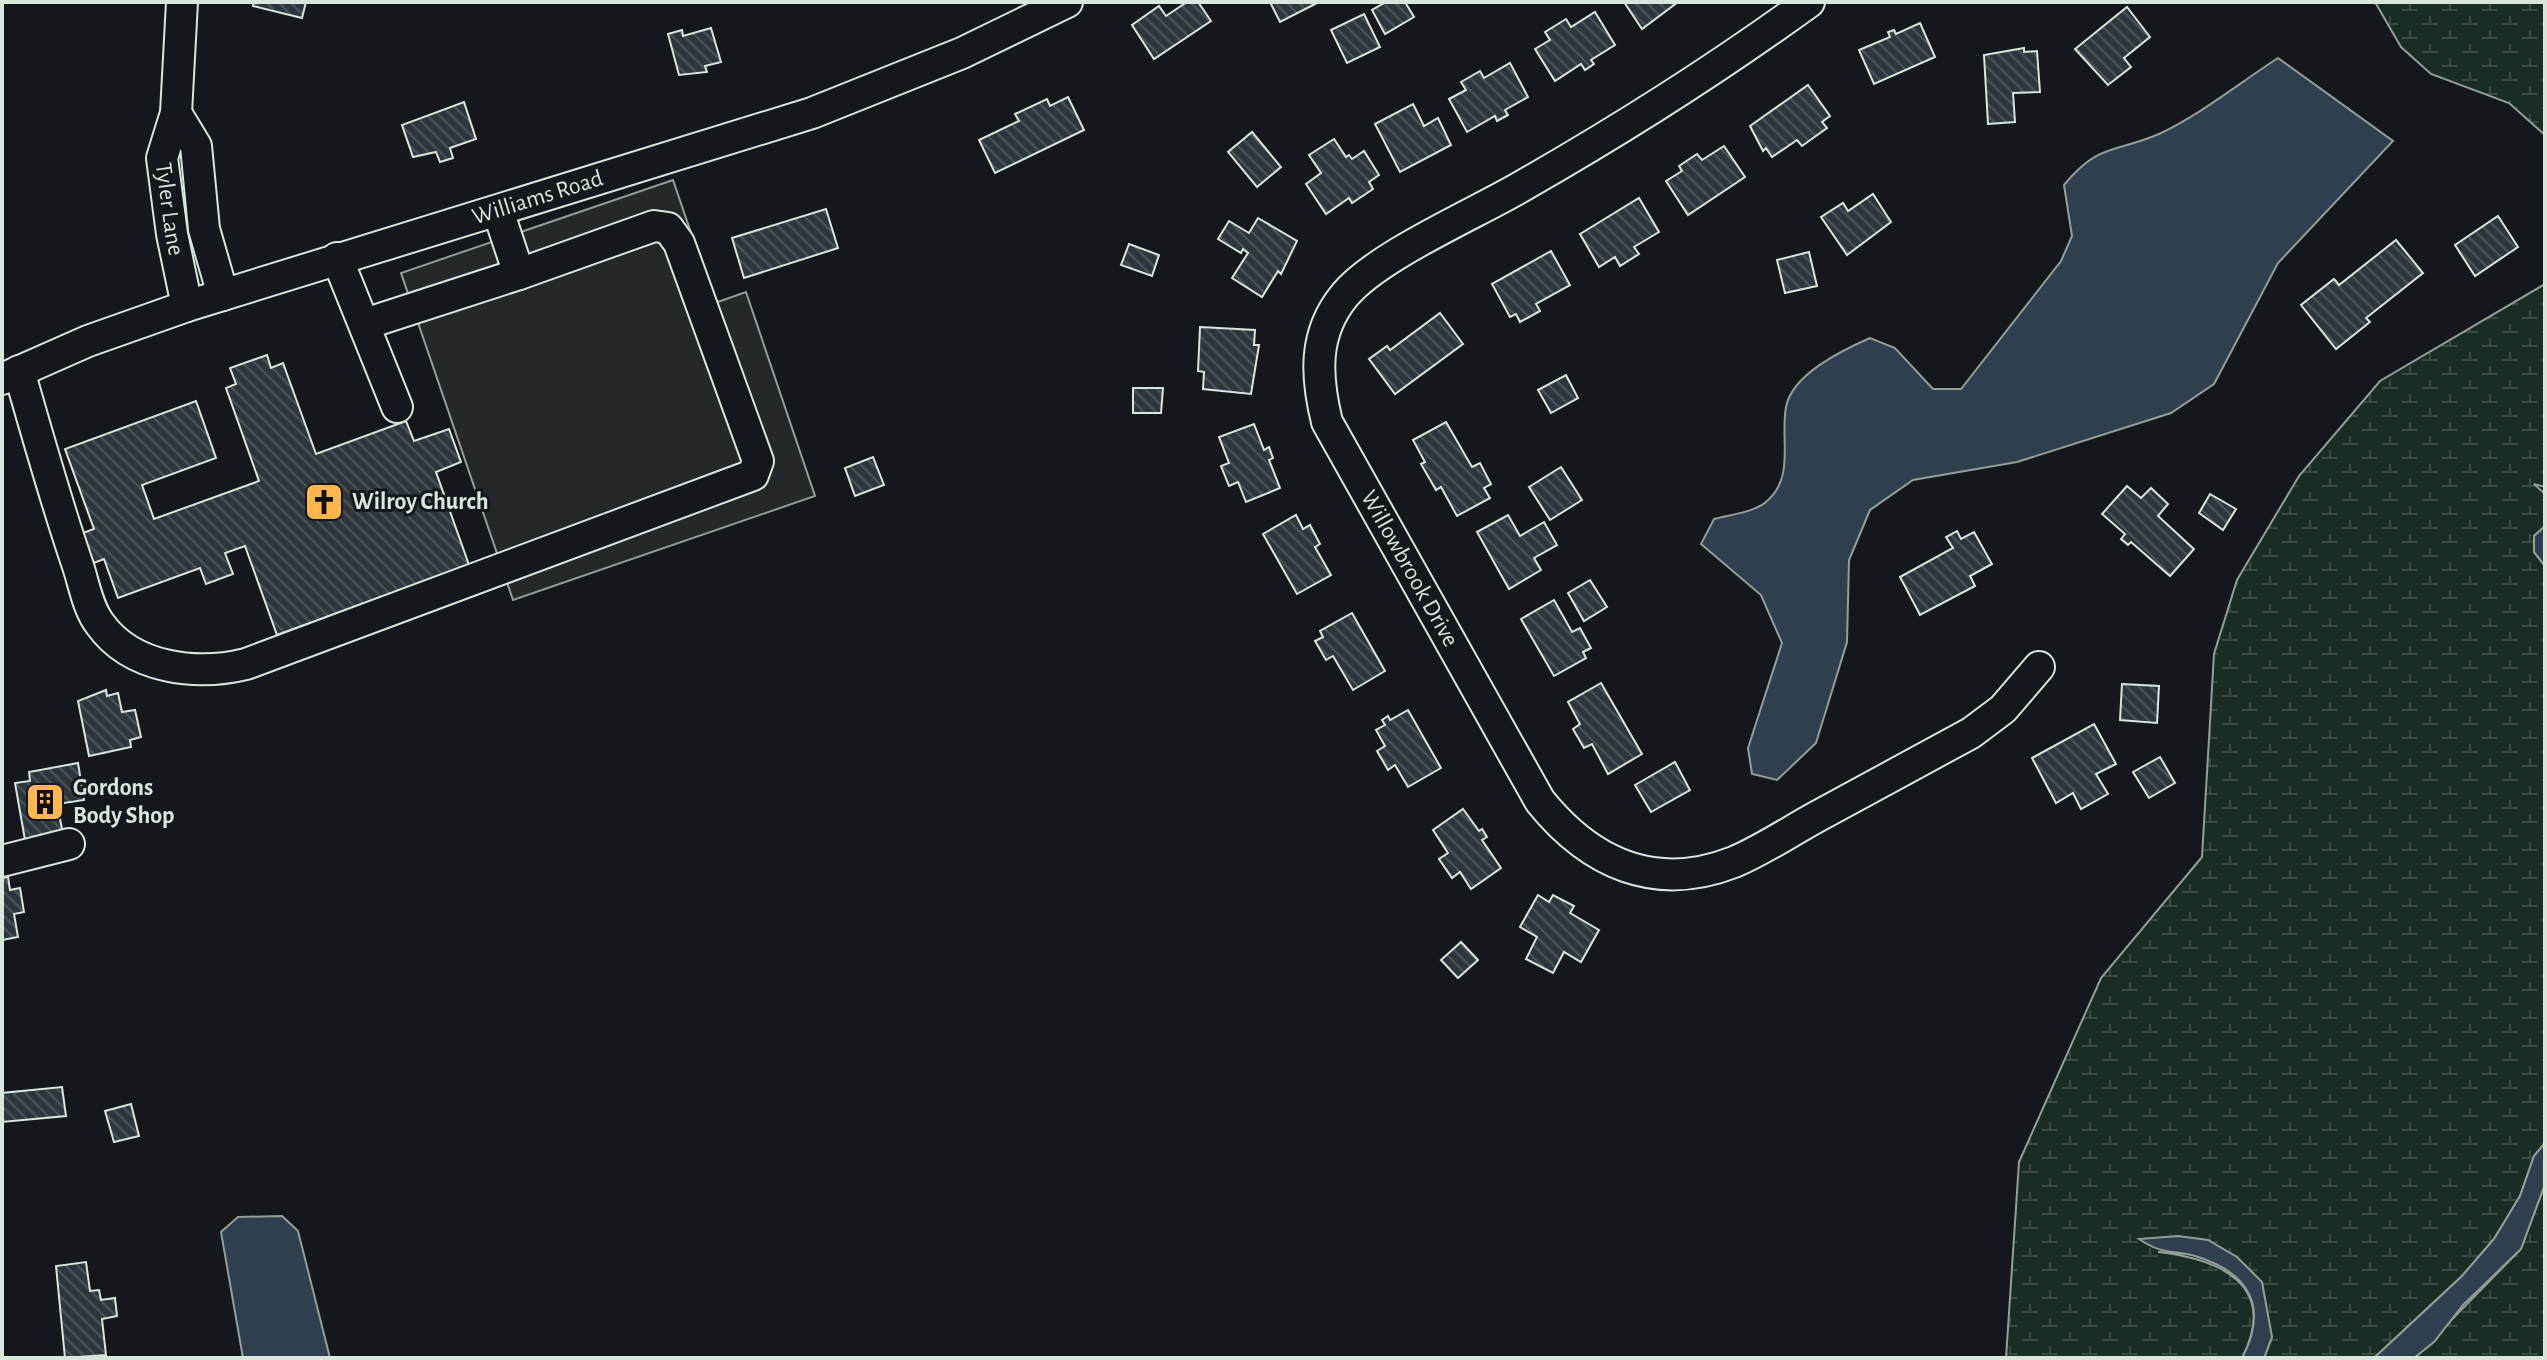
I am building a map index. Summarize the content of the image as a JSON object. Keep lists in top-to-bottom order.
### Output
{
  "streets": {
    "street": ["Williams Road", "Tyler Lane", "Willowbrook Drive"]
  },
  "crossings": [
    ["Williams Road", "Tyler Lane"]
  ],
  "places": {
    "church": ["Wilroy Church"],
    "building": ["Gordons Body Shop"]
  }
}
